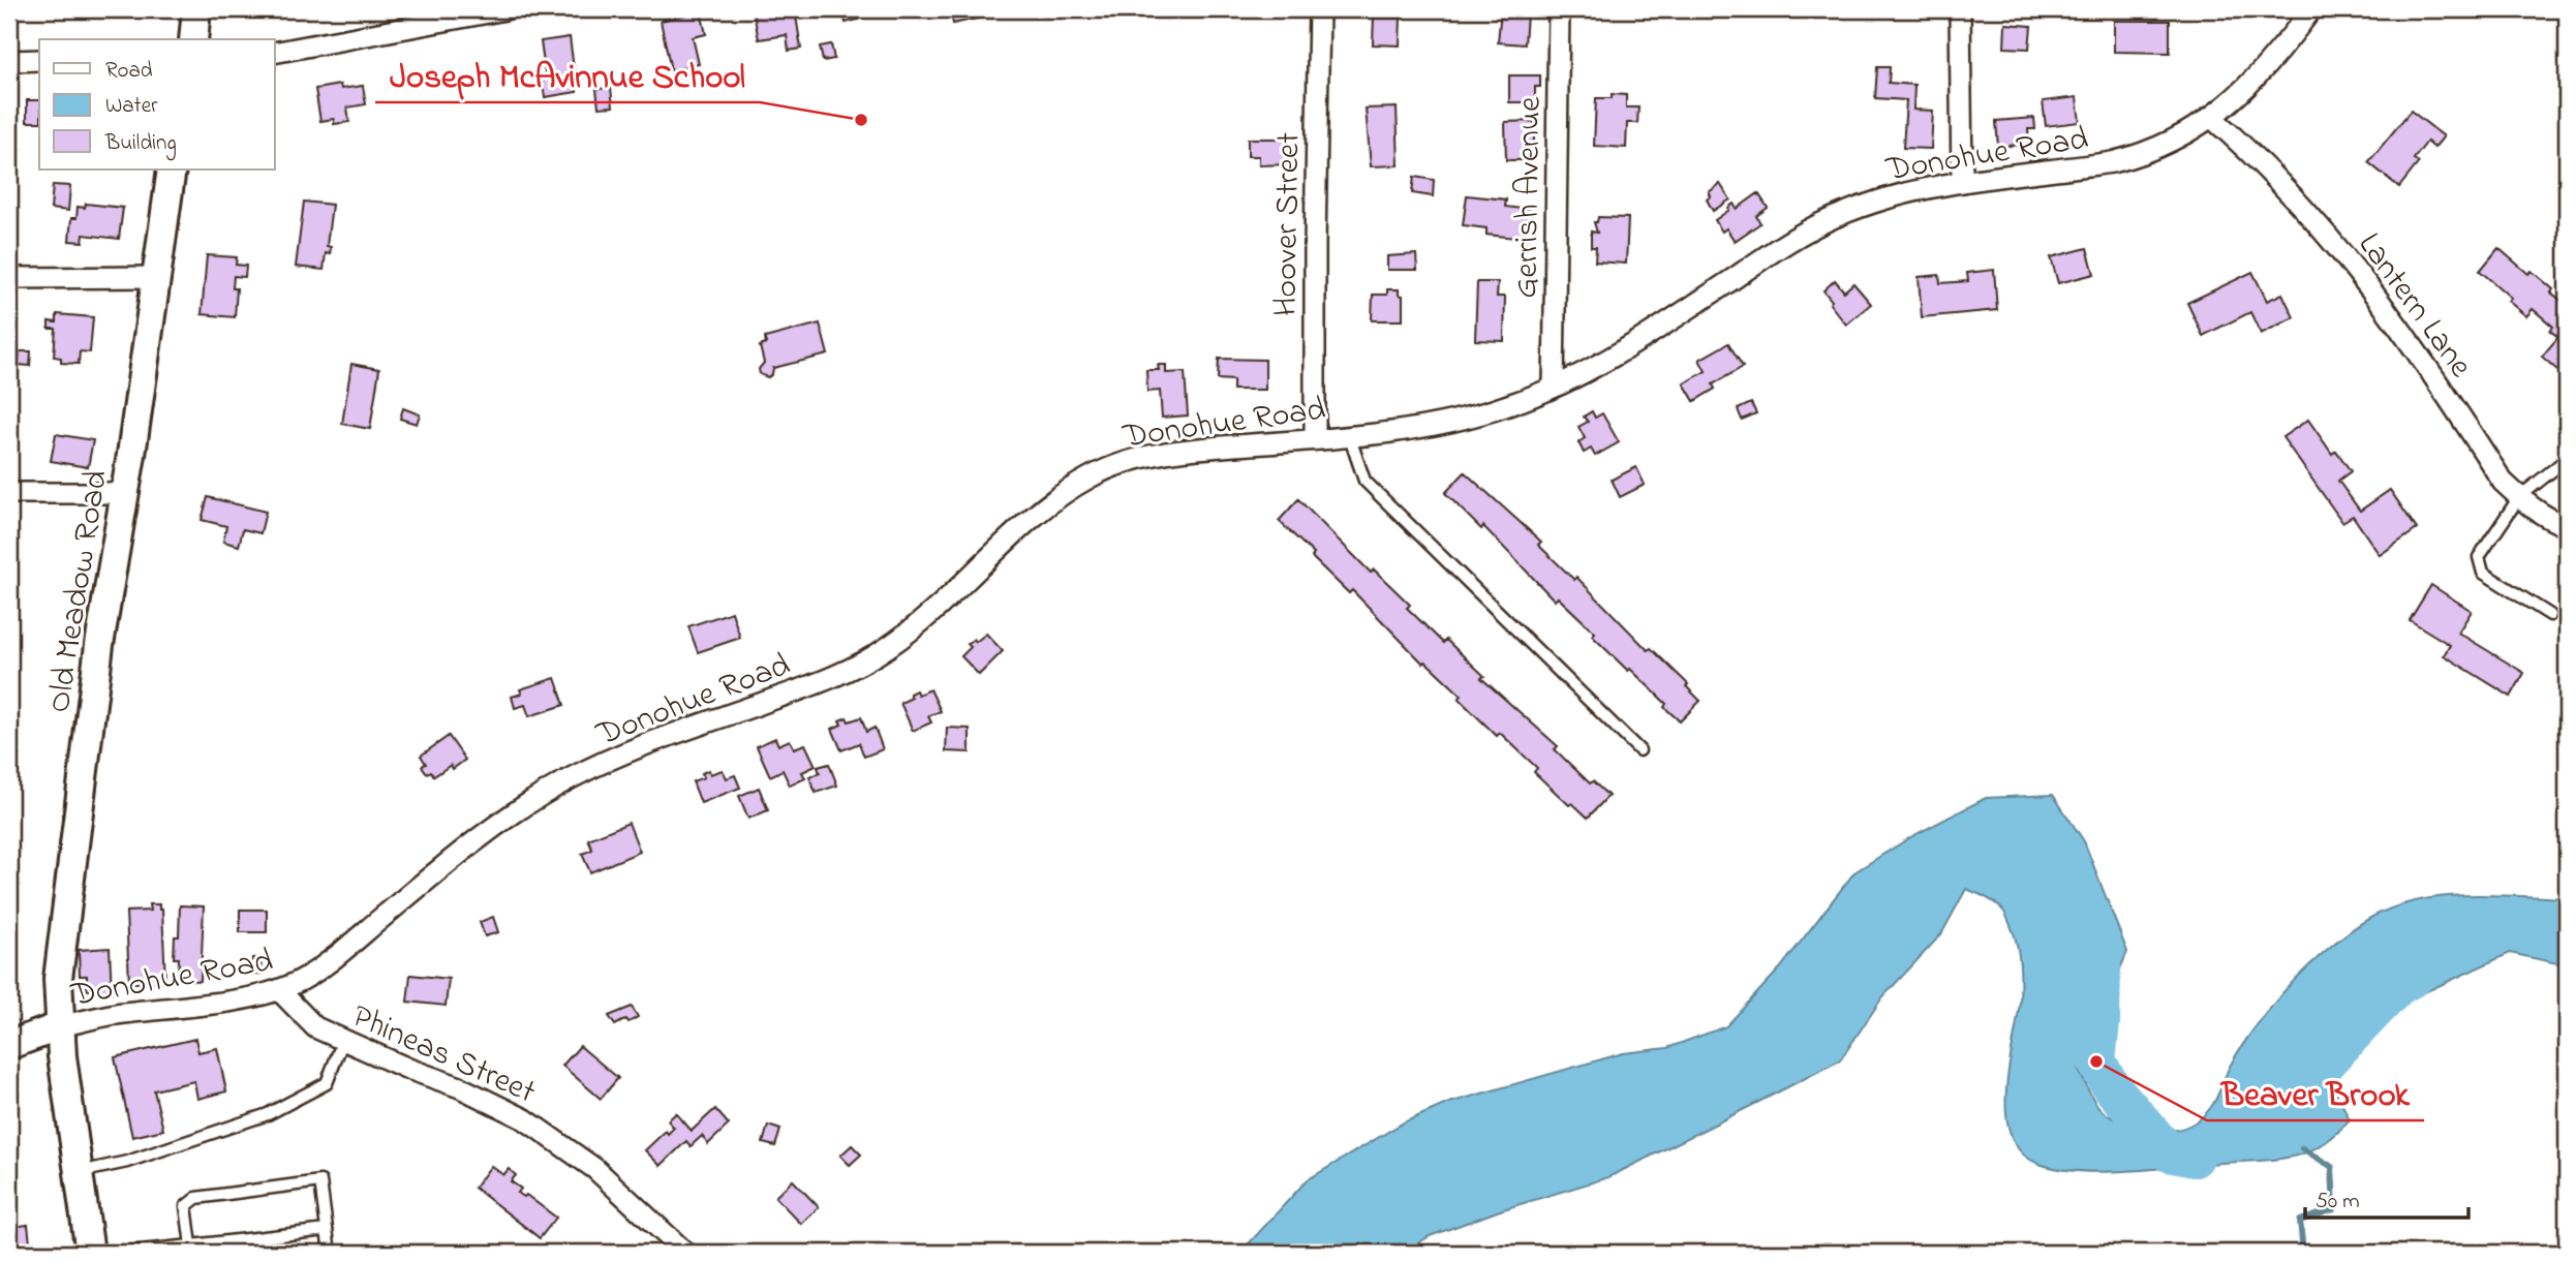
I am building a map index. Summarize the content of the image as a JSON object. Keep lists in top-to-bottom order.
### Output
{
  "streets": {
    "street": [
      "Donohue Road",
      "Gerrish Avenue",
      "Hoover Street",
      "Lantern Lane",
      "Old Meadow Road",
      "Phineas Street"
    ]
  },
  "crossings": [
    ["Donohue Road", "Gerrish Avenue"],
    ["Donohue Road", "Hoover Street"],
    ["Donohue Road", "Lantern Lane"],
    ["Donohue Road", "Old Meadow Road"],
    ["Donohue Road", "Phineas Street"]
  ],
  "places": ["Joseph McAvinnue School", "Beaver Brook"],
  "legend": ["Road", "Water", "Building"],
  "scale_bar": "50 m"
}
